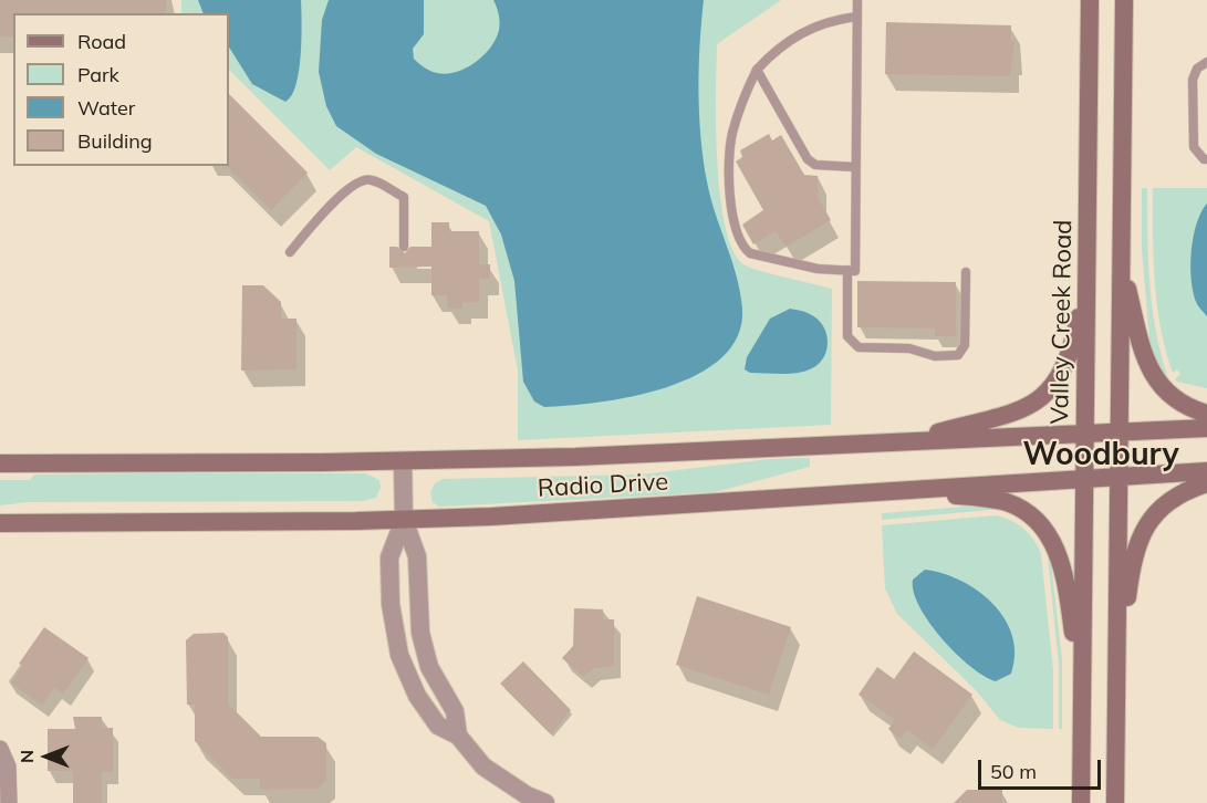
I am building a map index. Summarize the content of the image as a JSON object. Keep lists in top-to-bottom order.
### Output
{
  "streets": {
    "main road": ["Valley Creek Road", "Radio Drive"]
  },
  "crossings": [
    ["Valley Creek Road", "Radio Drive"]
  ],
  "districts": ["Woodbury"],
  "legend": [
    "Road",
    "Park",
    "Water",
    "Building"
  ],
  "scale_bar": "50 m",
  "north": "left"
}
